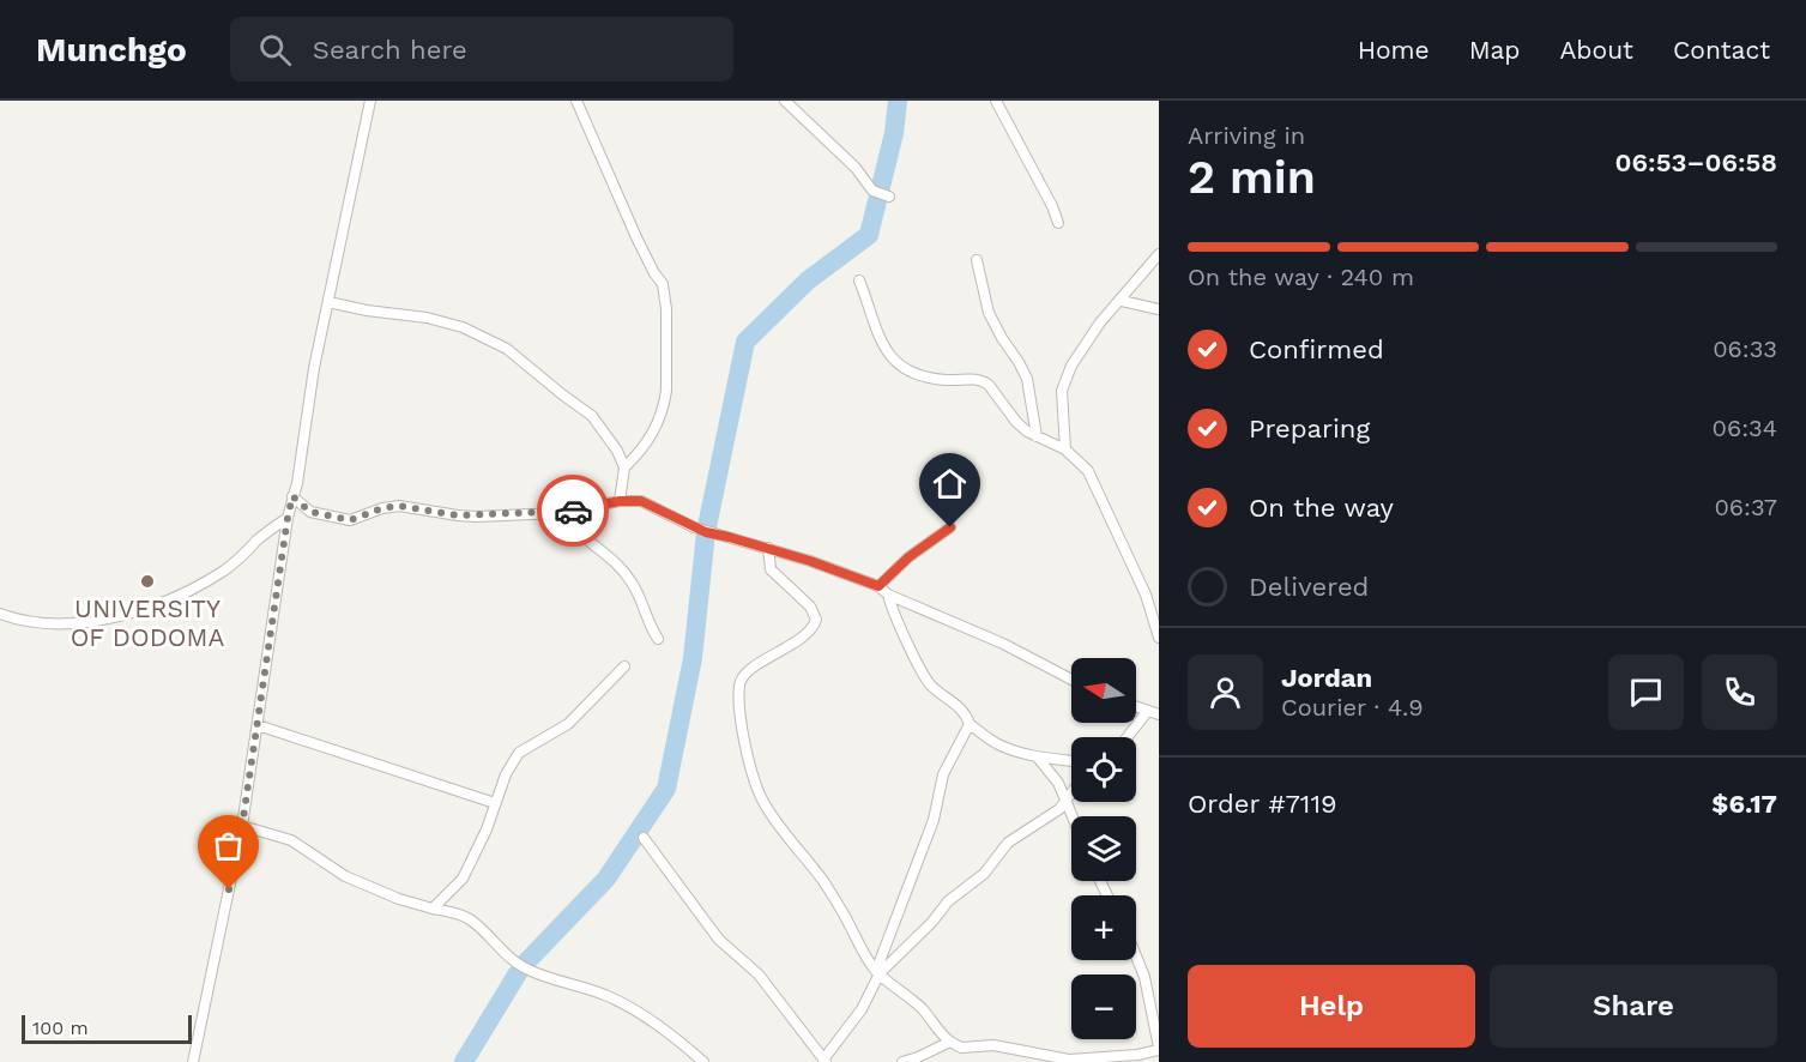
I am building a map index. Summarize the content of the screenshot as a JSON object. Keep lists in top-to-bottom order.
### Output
{
  "places": ["UNIVERSITY OF DODOMA"],
  "scale_bar": "100 m",
  "north": "left",
  "page": {
    "header": "Munchgo",
    "search": "Search here",
    "nav": [
      "Home",
      "Map",
      "About",
      "Contact"
    ],
    "heading": ["2 min", "Arriving in", "06:53–06:58"],
    "panel": [
      "Jordan",
      "Courier · 4.9",
      "Order #7119",
      "$6.17"
    ],
    "bar": "On the way · 240 m",
    "list": [
      ["Confirmed", "06:33"],
      ["Preparing", "06:34"],
      ["On the way", "06:37"],
      "Delivered"
    ],
    "map_buttons": ["+", "−"],
    "buttons": ["Help", "Share"],
    "scale": "100 m"
  }
}
